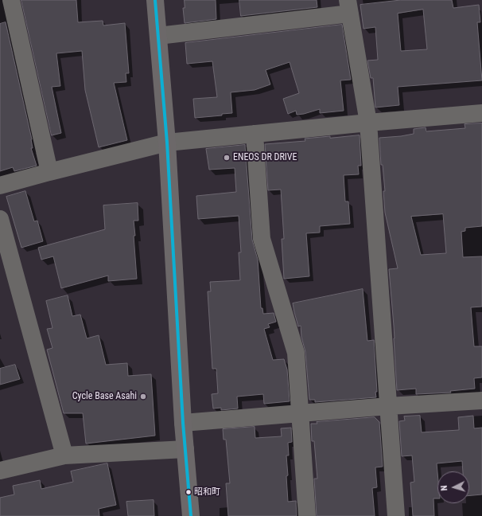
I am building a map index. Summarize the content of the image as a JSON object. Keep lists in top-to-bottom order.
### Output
{
  "places": ["ENEOS DR DRIVE", "Cycle Base Asahi", "昭和町"],
  "north": "left"
}
